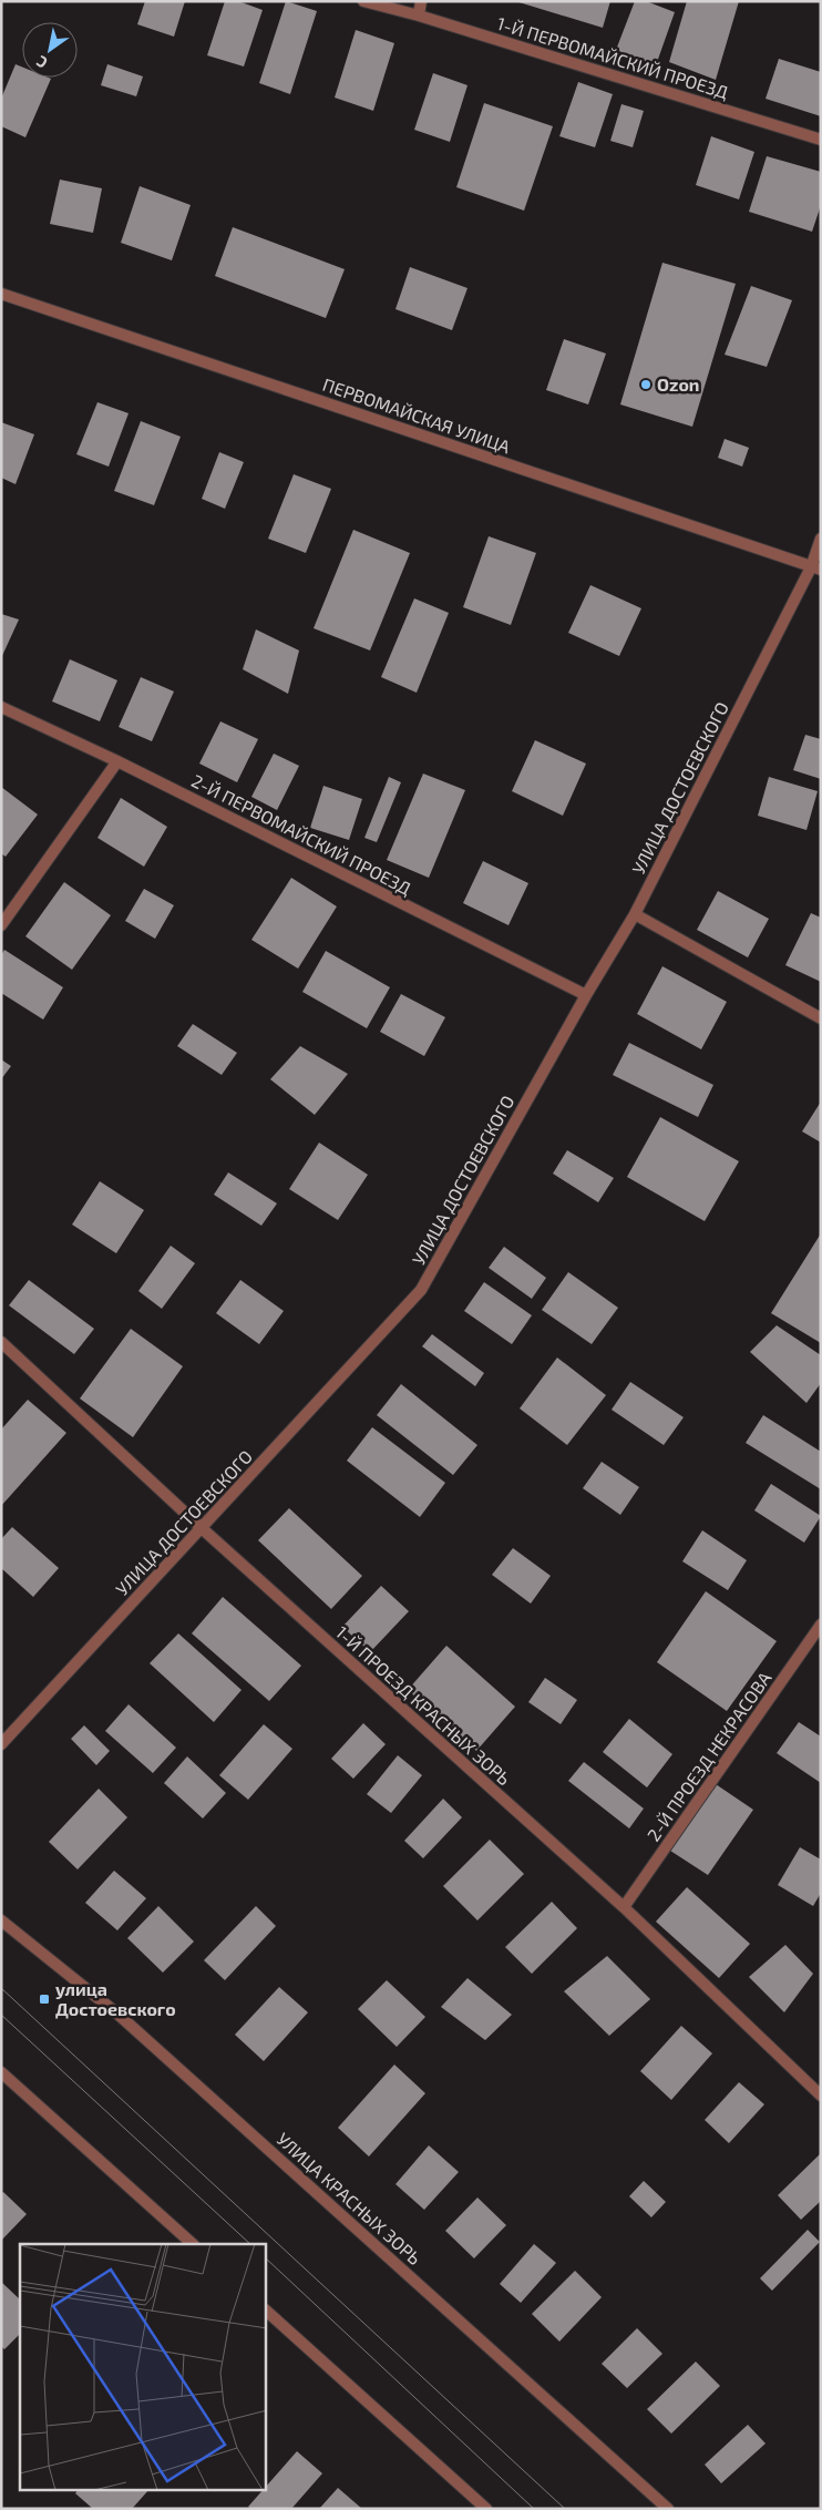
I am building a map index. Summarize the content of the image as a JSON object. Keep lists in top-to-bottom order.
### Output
{
  "streets": {
    "street": [
      "1-Й ПЕРВОМАЙСКИЙ ПРОЕЗД",
      "ПЕРВОМАЙСКАЯ УЛИЦА",
      "УЛИЦА ДОСТОЕВСКОГО",
      "2-Й ПЕРВОМАЙСКИЙ ПРОЕЗД",
      "1-Й ПРОЕЗД КРАСНЫХ ЗОРЬ",
      "2-Й ПРОЕЗД НЕКРАСОВА",
      "УЛИЦА КРАСНЫХ ЗОРЬ"
    ]
  },
  "crossings": [
    ["ПЕРВОМАЙСКАЯ УЛИЦА", "УЛИЦА ДОСТОЕВСКОГО"],
    ["УЛИЦА ДОСТОЕВСКОГО", "2-Й ПЕРВОМАЙСКИЙ ПРОЕЗД"],
    ["УЛИЦА ДОСТОЕВСКОГО", "1-Й ПРОЕЗД КРАСНЫХ ЗОРЬ"],
    ["1-Й ПРОЕЗД КРАСНЫХ ЗОРЬ", "2-Й ПРОЕЗД НЕКРАСОВА"]
  ],
  "places": {
    "other": ["Ozon"],
    "transit": ["улица Достоевского"]
  },
  "north": "bottom left"
}
